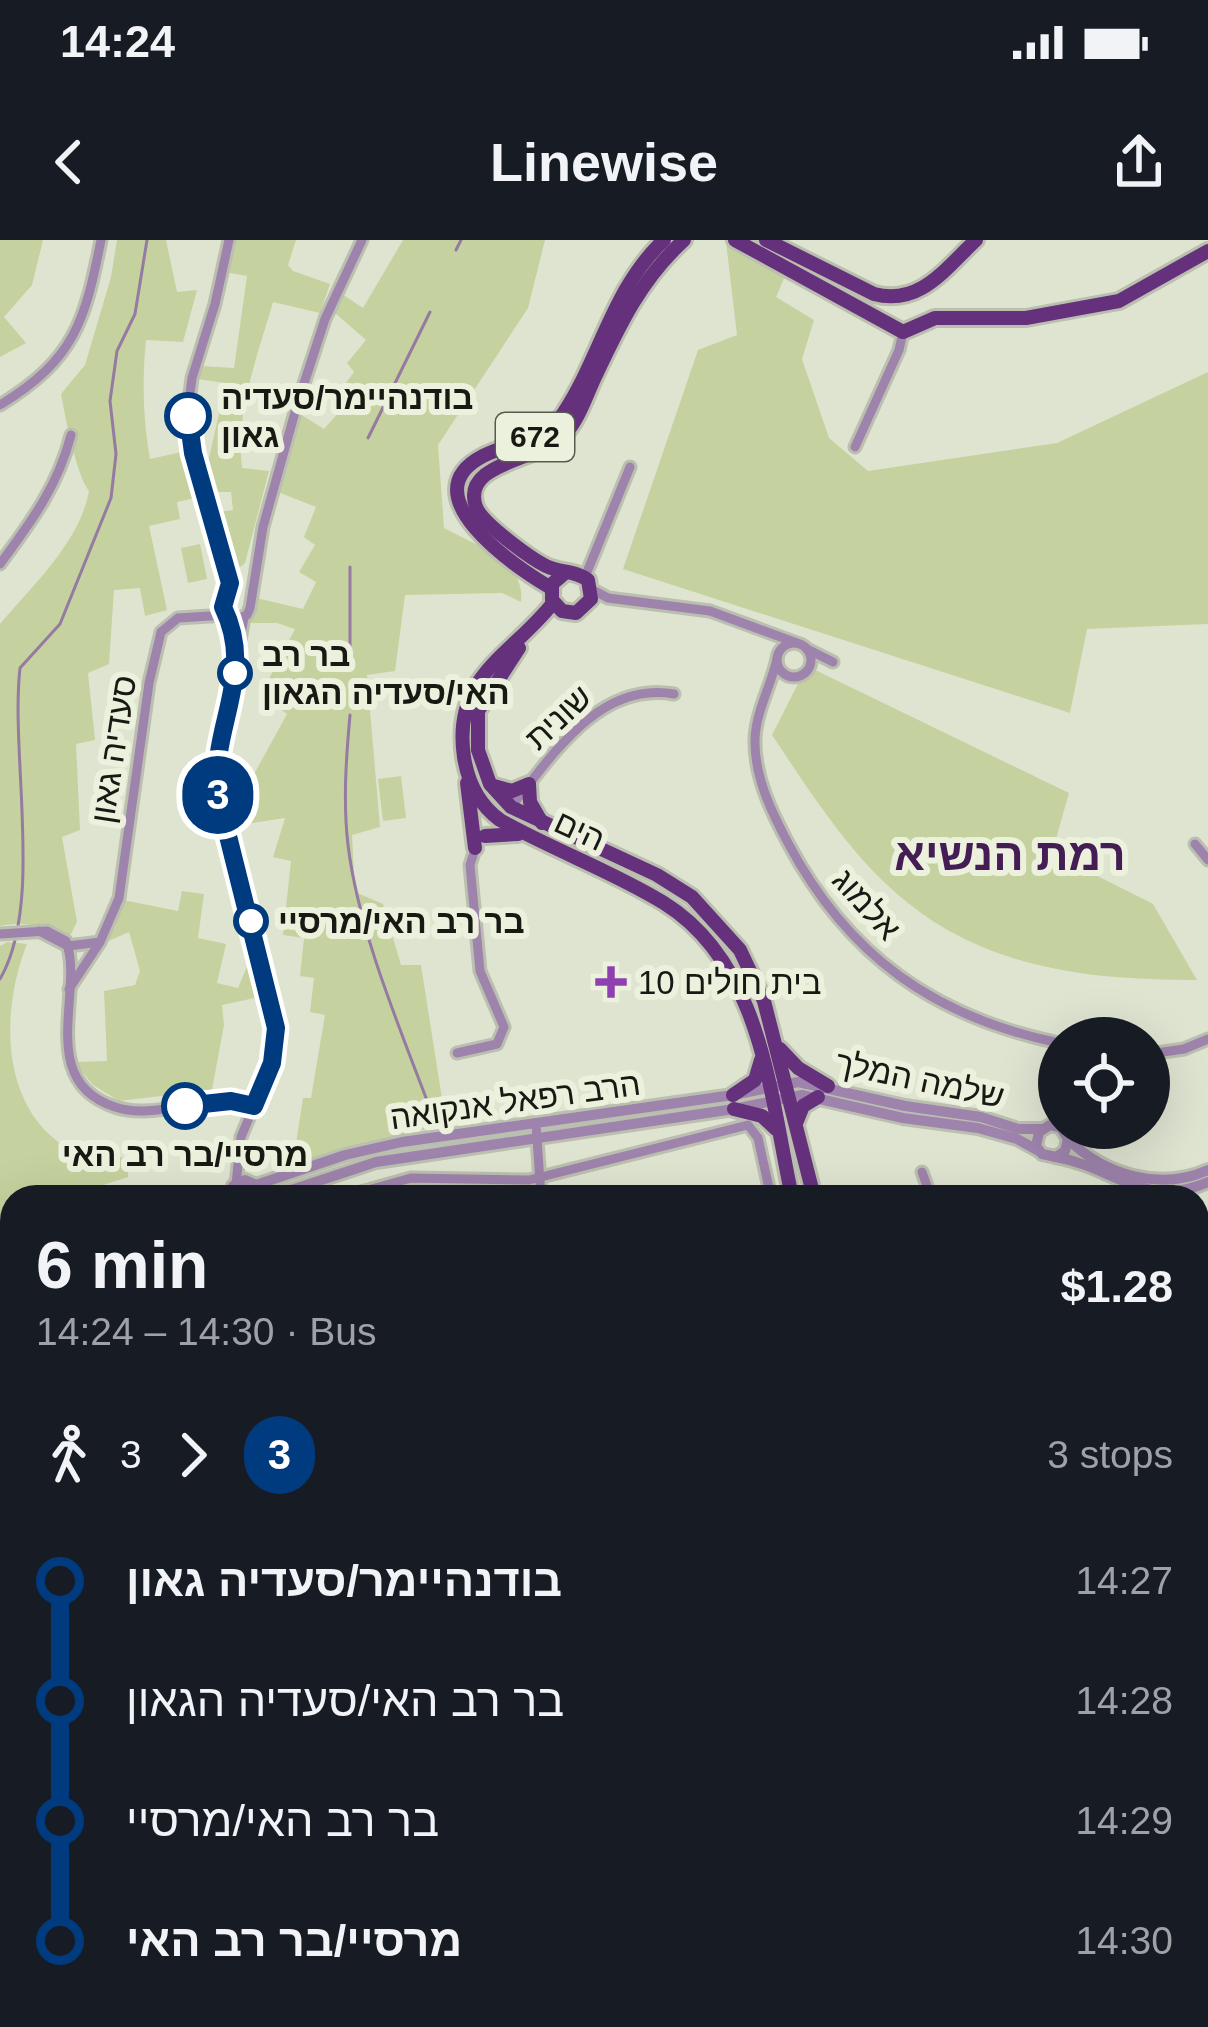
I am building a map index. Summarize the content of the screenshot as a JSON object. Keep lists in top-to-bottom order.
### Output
{
  "streets": {
    "main road": ["672", "הים"],
    "street": [
      "שונית",
      "סעדיה גאון",
      "אלמוג",
      "שלמה המלך",
      "הרב רפאל אנקואה"
    ]
  },
  "crossings": [
    ["שונית", "הים"],
    ["הים", "שלמה המלך"],
    ["הים", "הרב רפאל אנקואה"],
    ["שלמה המלך", "הרב רפאל אנקואה"]
  ],
  "districts": ["רמת הנשיא"],
  "places": {
    "other": [
      "בודנהיימר/סעדיה גאון",
      "בר רב האי/סעדיה הגאון",
      "בר רב האי/מרסיי",
      "מרסיי/בר רב האי"
    ],
    "health": ["בית חולים 10"]
  },
  "lines": ["bus line 3"],
  "page": {
    "status": "14:24",
    "header": "Linewise",
    "on_map": "3",
    "heading": ["6 min", "14:24 – 14:30 · Bus", "$1.28"],
    "legs": ["3", "3", "3 stops"],
    "list": [
      {
        "name": "בודנהיימר/סעדיה גאון",
        "value": "14:27"
      },
      {
        "name": "בר רב האי/סעדיה הגאון",
        "value": "14:28"
      },
      {
        "name": "בר רב האי/מרסיי",
        "value": "14:29"
      },
      {
        "name": "מרסיי/בר רב האי",
        "value": "14:30"
      }
    ]
  }
}
